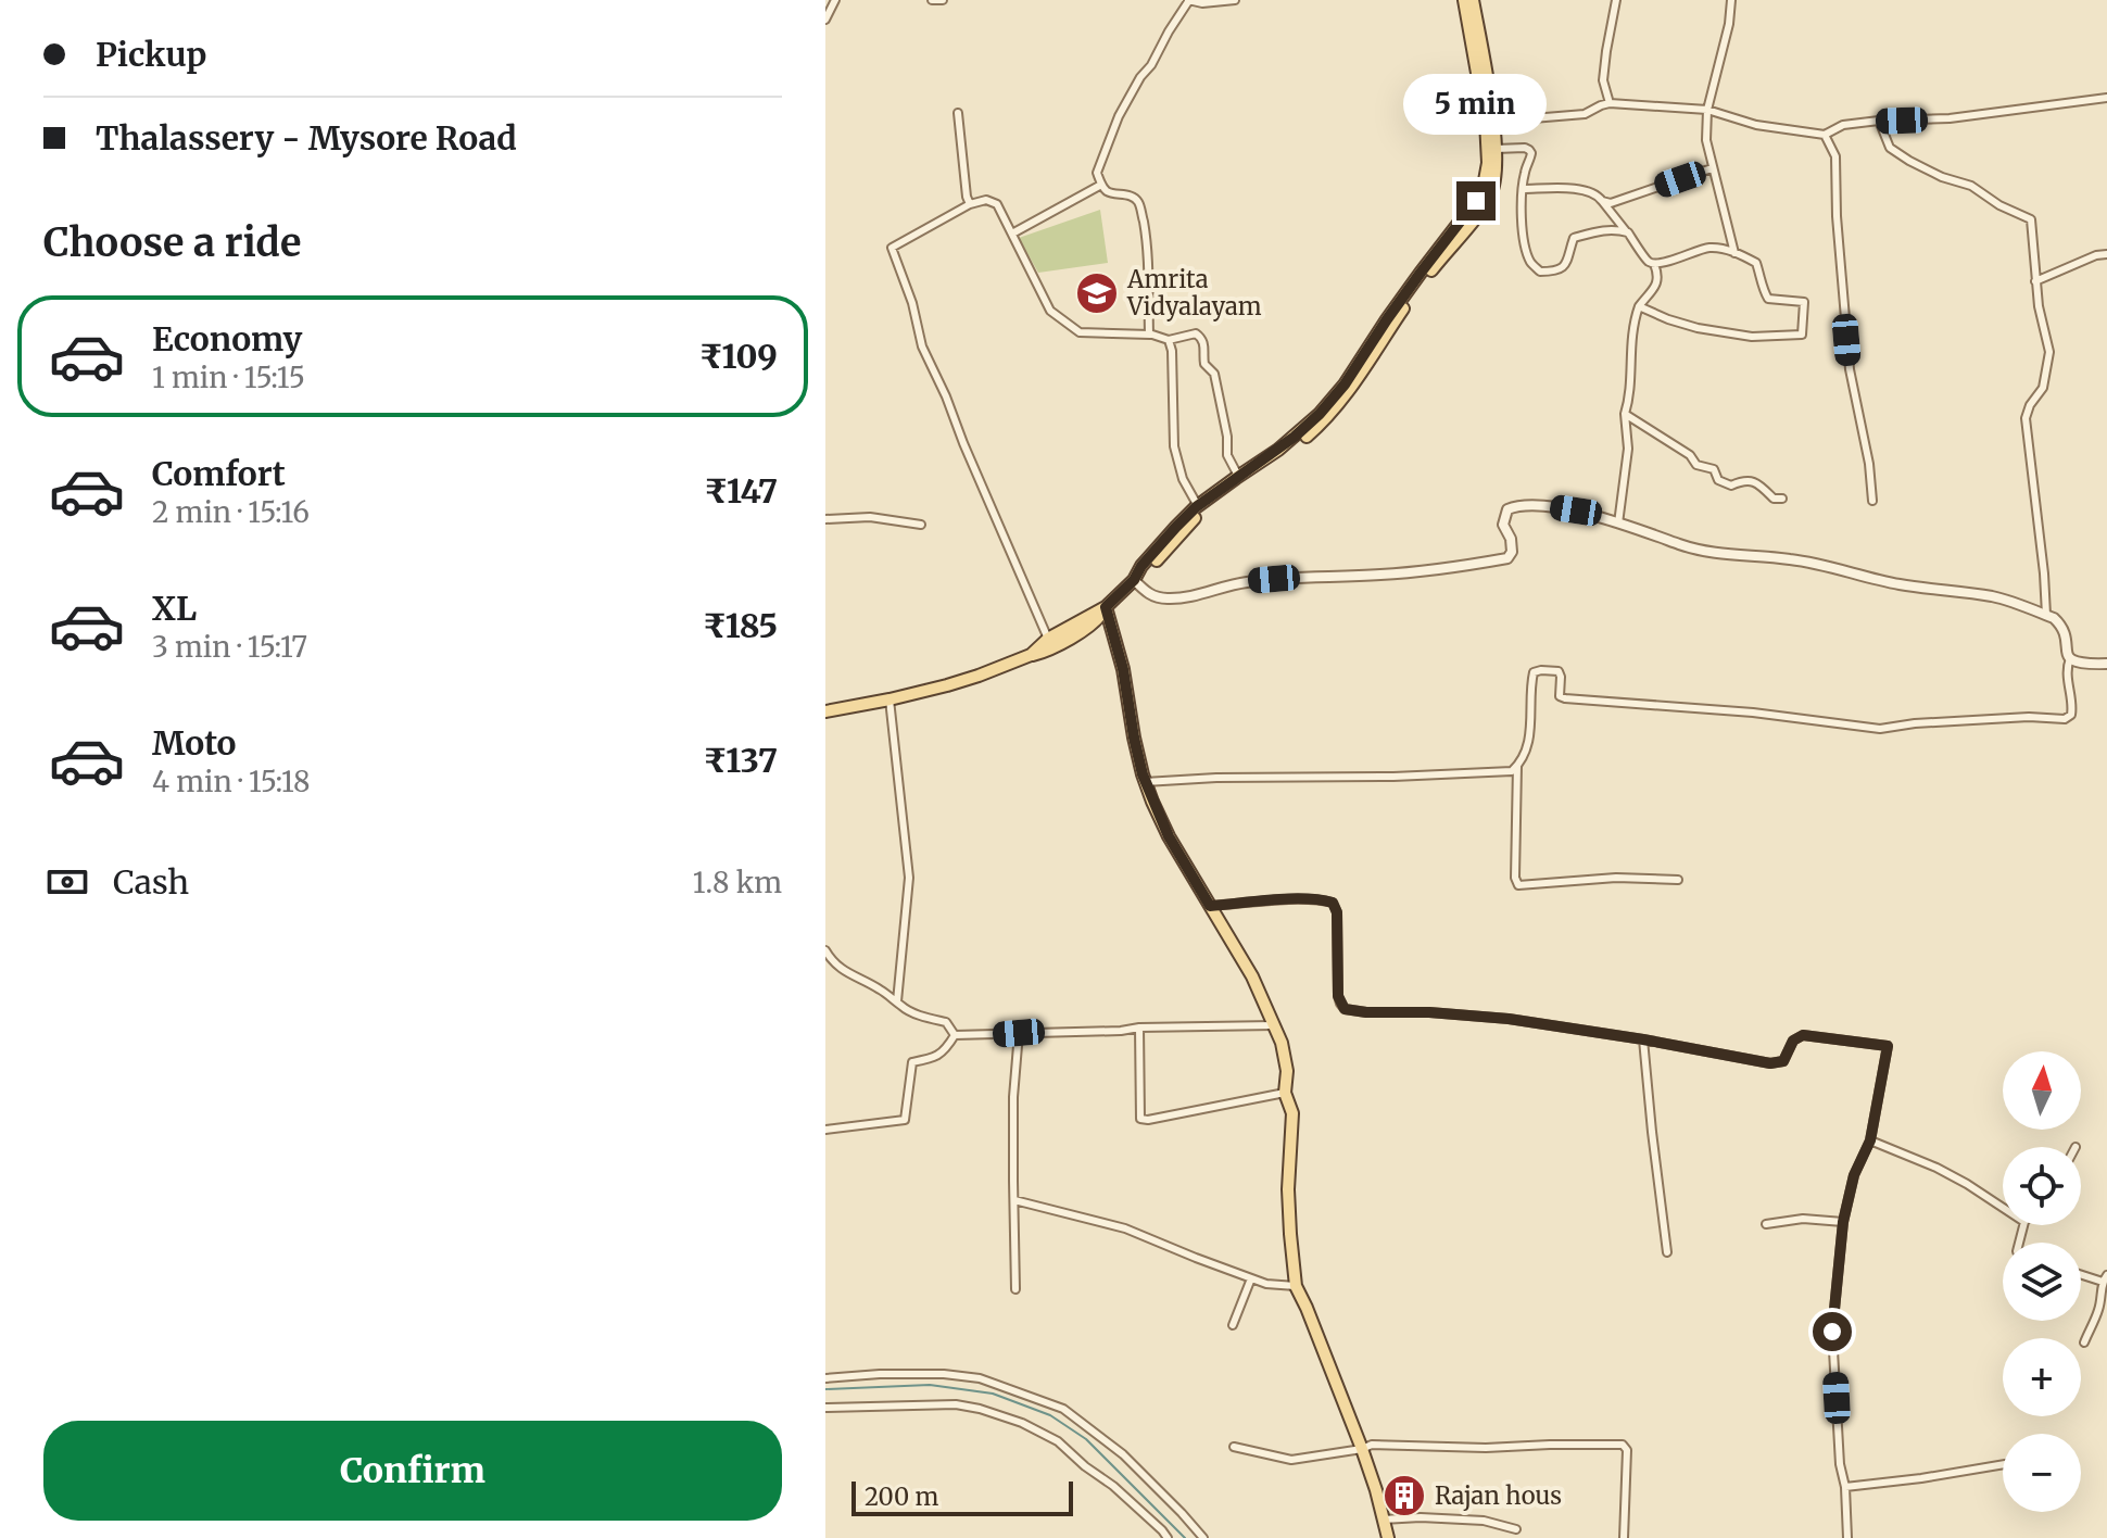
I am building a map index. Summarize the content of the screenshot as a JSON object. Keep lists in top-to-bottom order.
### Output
{
  "places": {
    "school or university": ["Amrita Vidyalayam"],
    "building": ["Rajan hous"]
  },
  "scale_bar": "200 m",
  "north": "top",
  "page": {
    "banner": ["Pickup", "Thalassery - Mysore Road"],
    "bubble": "5 min",
    "heading": "Choose a ride",
    "list": [
      {
        "name": "Economy",
        "note": "1 min · 15:15",
        "value": "₹109"
      },
      {
        "name": "Comfort",
        "note": "2 min · 15:16",
        "value": "₹147"
      },
      {
        "name": "XL",
        "note": "3 min · 15:17",
        "value": "₹185"
      },
      {
        "name": "Moto",
        "note": "4 min · 15:18",
        "value": "₹137"
      }
    ],
    "pay": ["Cash", "1.8 km"],
    "map_buttons": ["+", "−"],
    "buttons": "Confirm",
    "scale": "200 m"
  }
}
